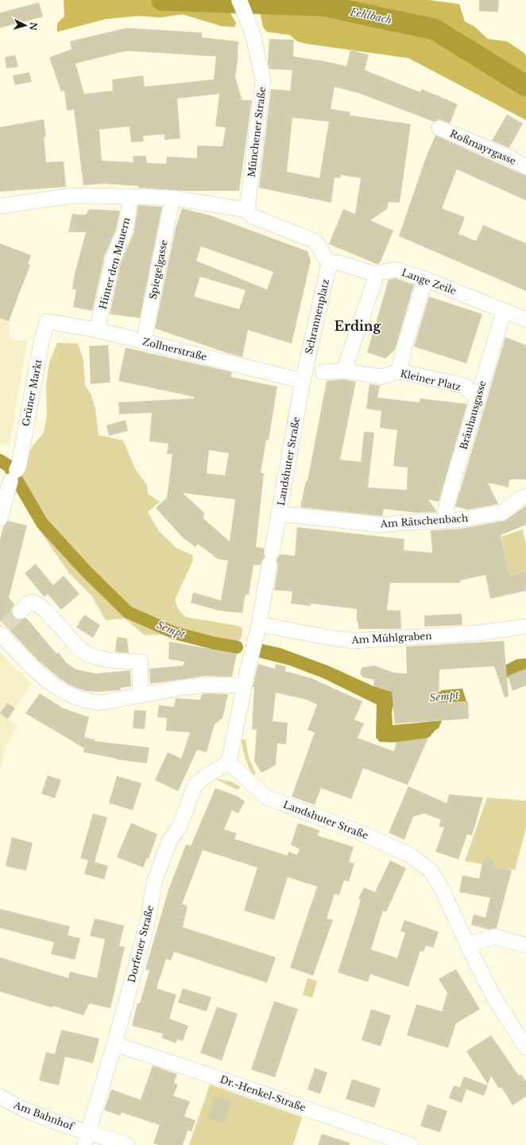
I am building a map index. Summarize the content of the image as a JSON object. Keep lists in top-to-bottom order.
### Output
{
  "streets": {
    "street": [
      "Münchener Straße",
      "Roßmayrgasse",
      "Hinter den Mauern",
      "Spiegelgasse",
      "Lange Zeile",
      "Schrannenplatz",
      "Zollnerstraße",
      "Kleiner Platz",
      "Grüner Markt",
      "Bräuhausgasse",
      "Landshuter Straße",
      "Am Rätschenbach",
      "Am Mühlgraben",
      "Dorfener Straße",
      "Dr.-Henkel-Straße",
      "Am Bahnhof"
    ]
  },
  "crossings": [
    ["Hinter den Mauern", "Zollnerstraße"],
    ["Spiegelgasse", "Zollnerstraße"],
    ["Lange Zeile", "Schrannenplatz"],
    ["Lange Zeile", "Bräuhausgasse"],
    ["Schrannenplatz", "Zollnerstraße"],
    ["Schrannenplatz", "Landshuter Straße"],
    ["Zollnerstraße", "Grüner Markt"],
    ["Zollnerstraße", "Landshuter Straße"],
    ["Kleiner Platz", "Bräuhausgasse"],
    ["Bräuhausgasse", "Am Rätschenbach"],
    ["Landshuter Straße", "Am Rätschenbach"],
    ["Landshuter Straße", "Am Mühlgraben"],
    ["Landshuter Straße", "Dorfener Straße"],
    ["Dorfener Straße", "Dr.-Henkel-Straße"],
    ["Dorfener Straße", "Am Bahnhof"]
  ],
  "districts": ["Erding"],
  "water": ["Fehlbach", "Sempt"],
  "north": "right"
}
